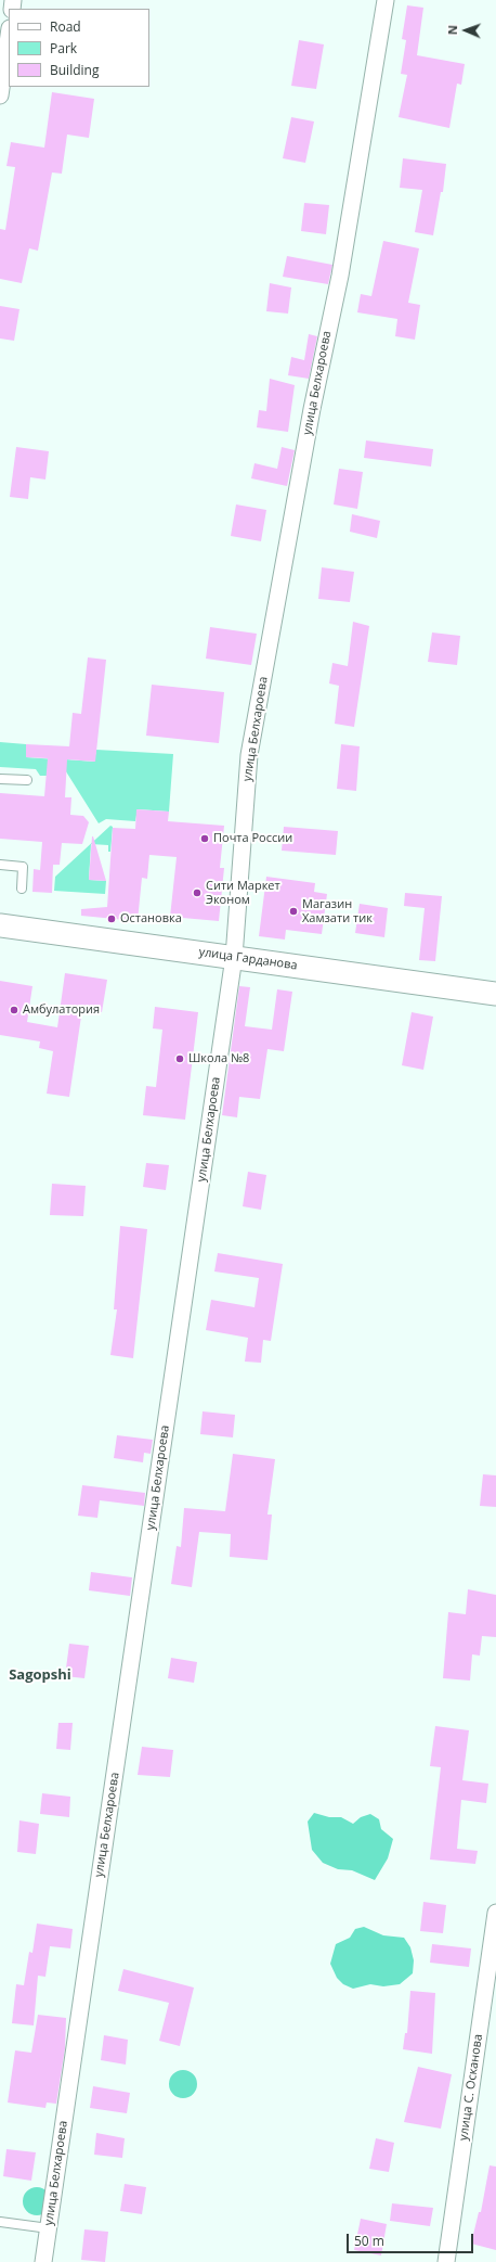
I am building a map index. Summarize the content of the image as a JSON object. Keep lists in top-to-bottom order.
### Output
{
  "streets": {
    "street": ["улица Белхароева", "улица Гарданова", "улица С. Осканова"]
  },
  "crossings": [
    ["улица Белхароева", "улица Гарданова"]
  ],
  "districts": ["Sagopshi"],
  "places": [
    "Почта России",
    "Сити Маркет Эконом",
    "Магазин Хамзати тик",
    "Остановка",
    "Амбулатория",
    "Школа №8"
  ],
  "legend": ["Road", "Park", "Building"],
  "scale_bar": "50 m",
  "north": "left"
}
